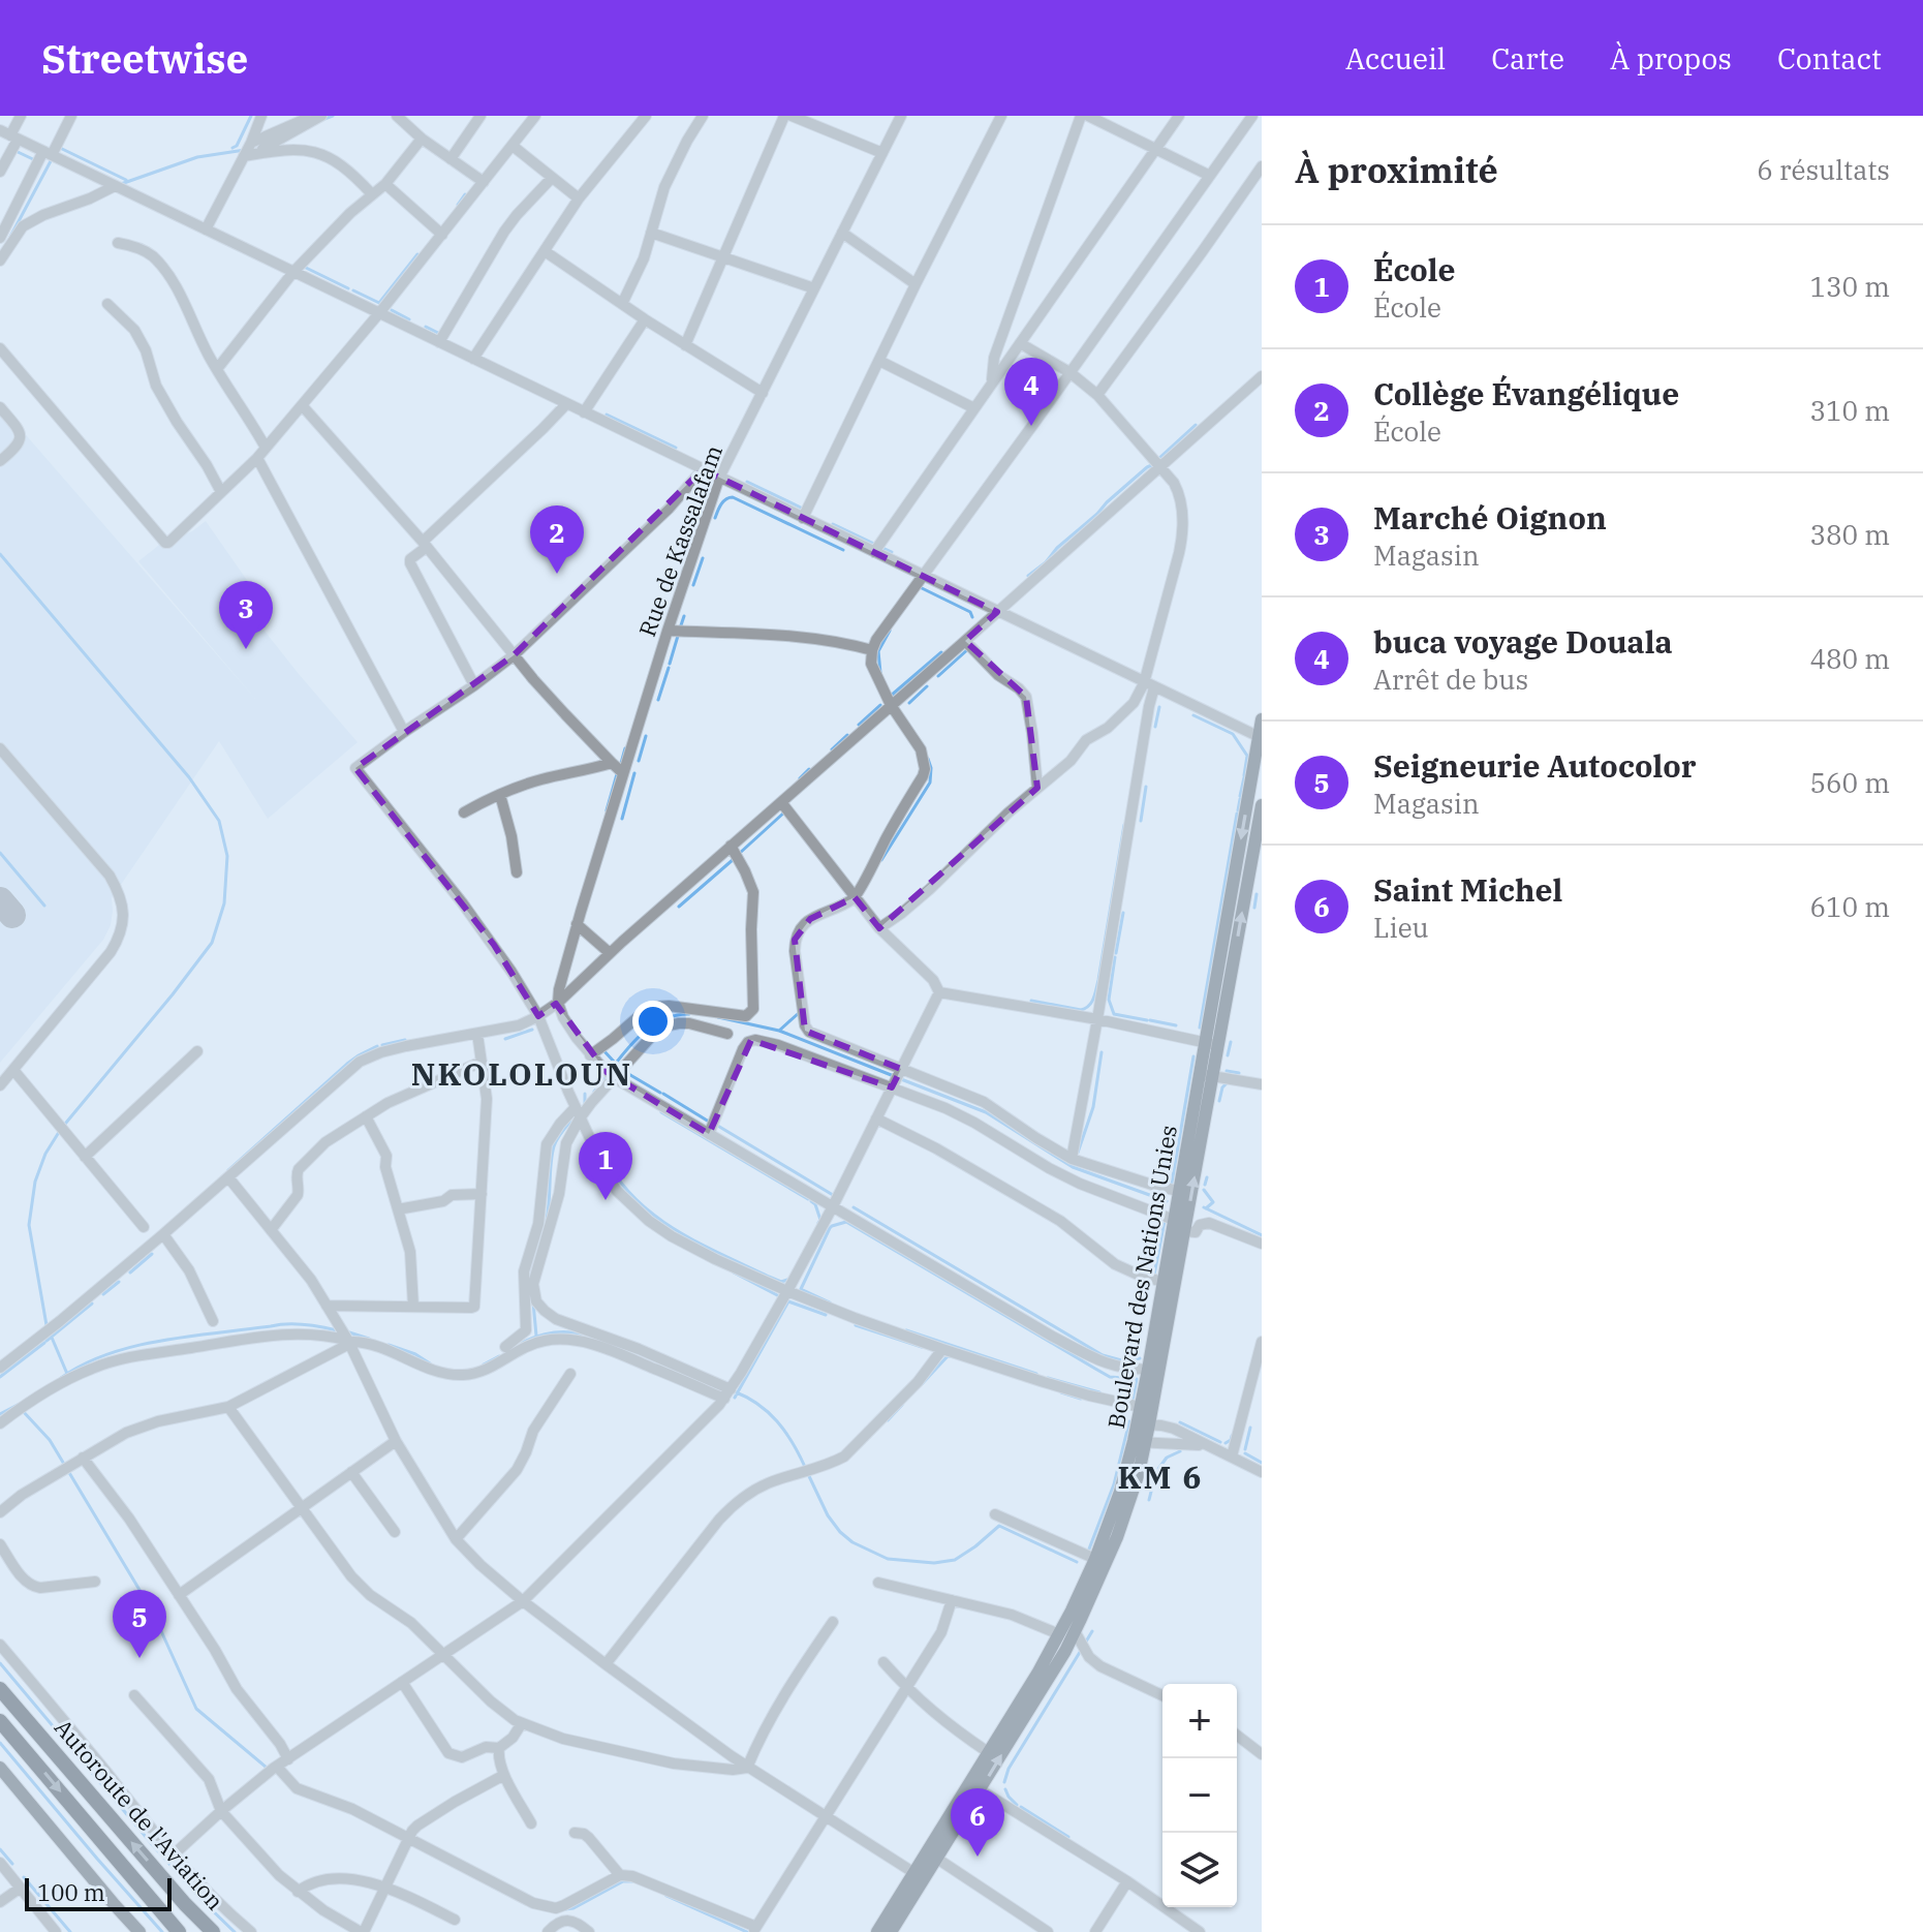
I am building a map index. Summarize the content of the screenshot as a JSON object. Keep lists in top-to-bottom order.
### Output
{
  "streets": {
    "highway": ["Autoroute de l'Aviation"],
    "main road": ["Boulevard des Nations Unies"],
    "street": ["Rue de Kassalafam"]
  },
  "districts": ["NKOLOLOUN", "KM 6"],
  "scale_bar": "100 m",
  "page": {
    "header": "Streetwise",
    "nav": [
      "Accueil",
      "Carte",
      "À propos",
      "Contact"
    ],
    "heading": ["À proximité", "6 résultats"],
    "list": [
      {
        "mark": "1",
        "name": "École",
        "note": "École",
        "value": "130 m"
      },
      {
        "mark": "2",
        "name": "Collège Évangélique",
        "note": "École",
        "value": "310 m"
      },
      {
        "mark": "3",
        "name": "Marché Oignon",
        "note": "Magasin",
        "value": "380 m"
      },
      {
        "mark": "4",
        "name": "buca voyage Douala",
        "note": "Arrêt de bus",
        "value": "480 m"
      },
      {
        "mark": "5",
        "name": "Seigneurie Autocolor",
        "note": "Magasin",
        "value": "560 m"
      },
      {
        "mark": "6",
        "name": "Saint Michel",
        "note": "Lieu",
        "value": "610 m"
      }
    ],
    "pins": [
      "4",
      "2",
      "3",
      "1",
      "5",
      "6"
    ],
    "map_buttons": ["+", "−"],
    "scale": "100 m"
  }
}
